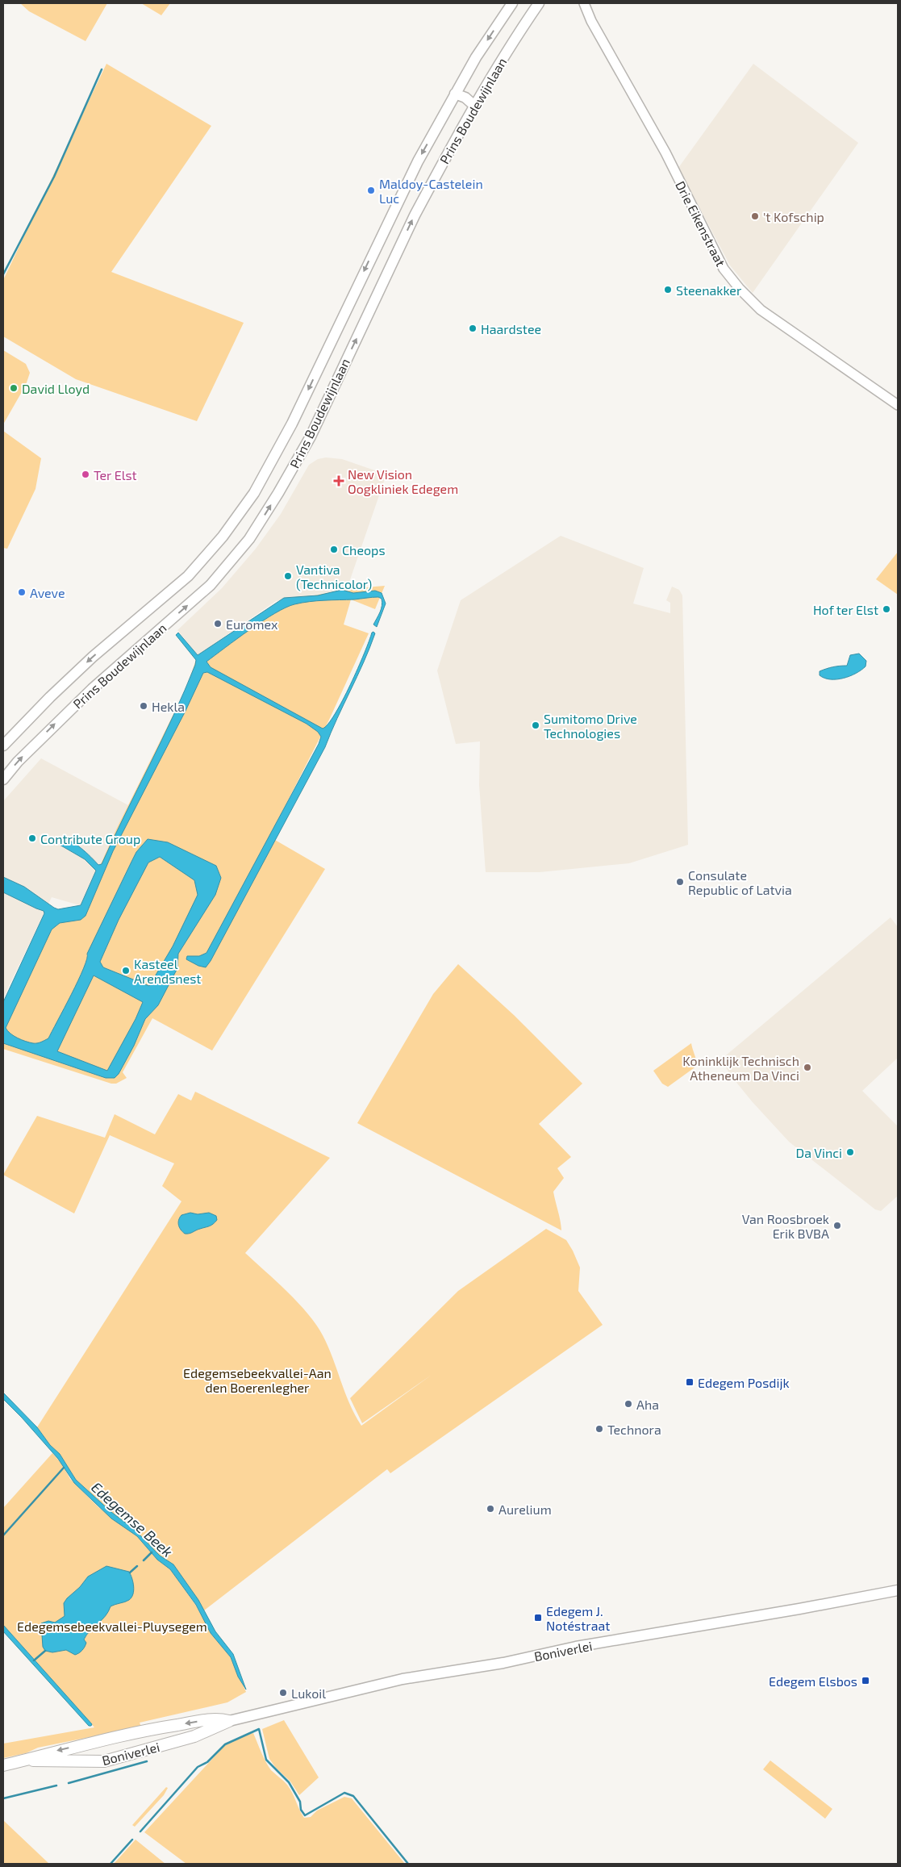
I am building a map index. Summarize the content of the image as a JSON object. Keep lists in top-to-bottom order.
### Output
{
  "streets": {
    "highway": ["Boniverlei"],
    "main road": ["Prins Boudewijnlaan"],
    "street": ["Drie Eikenstraat"]
  },
  "water": ["Edegemse Beek"],
  "parks": ["Edegemsebeekvallei-Aan den Boerenlegher", "Edegemsebeekvallei-Pluysegem"],
  "places": {
    "other": [
      "Maldoy-Castelein Luc",
      "'t Kofschip",
      "Steenakker",
      "Haardstee",
      "David Lloyd",
      "Ter Elst",
      "Cheops",
      "Vantiva (Technicolor)",
      "Aveve",
      "Hof ter Elst",
      "Euromex",
      "Hekla",
      "Sumitomo Drive Technologies",
      "Contribute Group",
      "Consulate Republic of Latvia",
      "Kasteel Arendsnest",
      "Koninklijk Technisch Atheneum Da Vinci",
      "Da Vinci",
      "Van Roosbroek Erik BVBA",
      "Aha",
      "Technora",
      "Aurelium",
      "Lukoil"
    ],
    "health": ["New Vision Oogkliniek Edegem"],
    "transit": ["Edegem Posdijk", "Edegem J. Notéstraat", "Edegem Elsbos"]
  }
}
